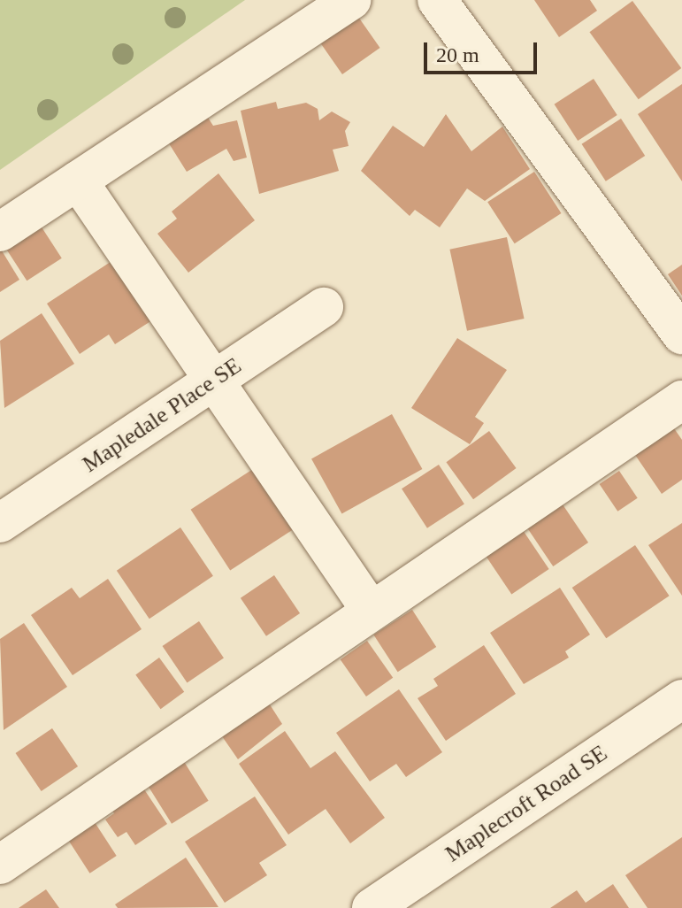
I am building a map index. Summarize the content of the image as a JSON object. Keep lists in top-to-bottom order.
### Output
{
  "streets": {
    "street": ["Mapledale Place SE", "Maplecroft Road SE"]
  },
  "scale_bar": "20 m"
}
